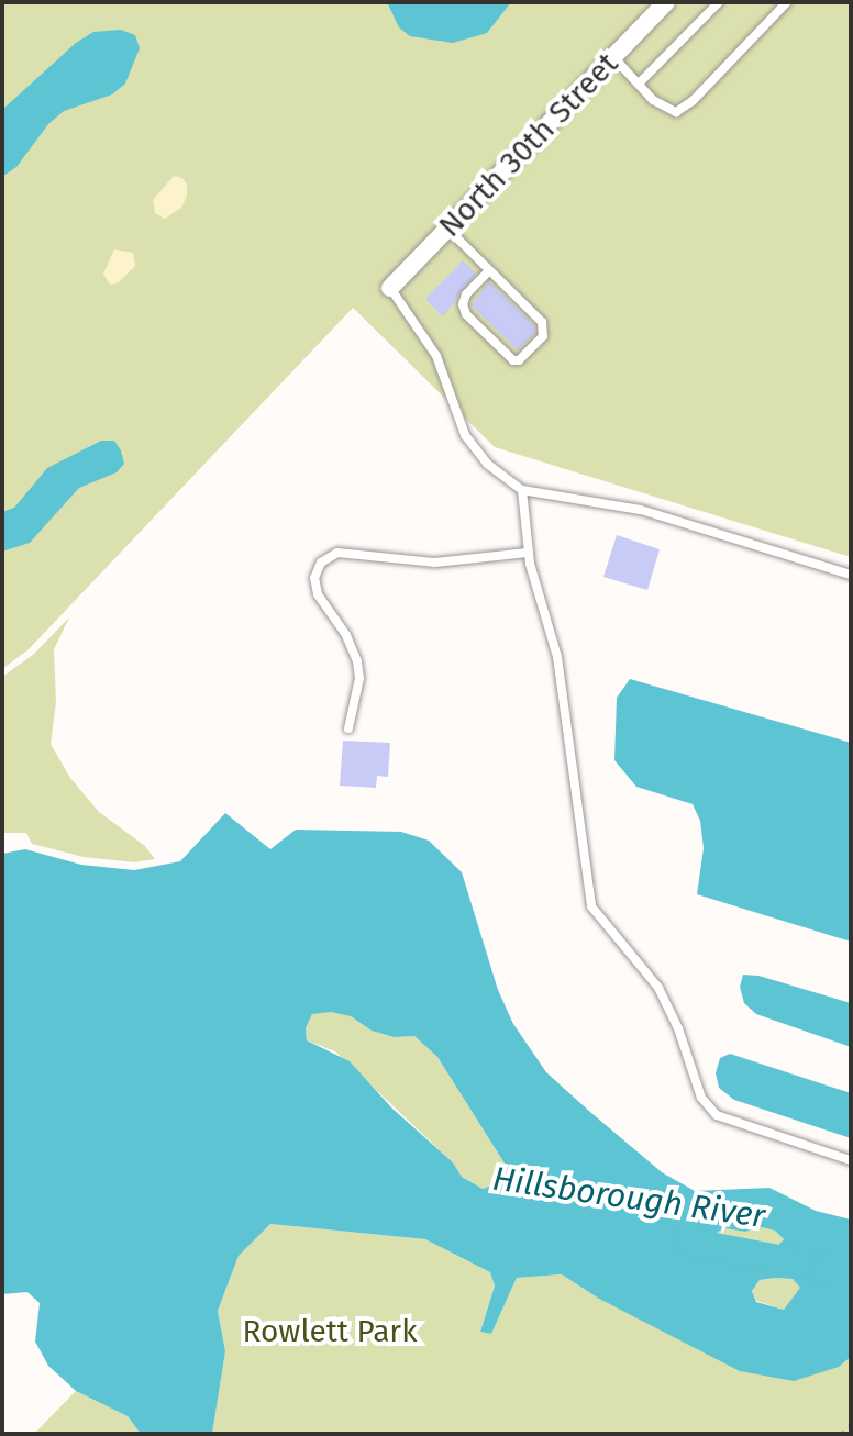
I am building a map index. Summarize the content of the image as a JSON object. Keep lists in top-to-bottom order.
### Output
{
  "streets": {
    "street": ["North 30th Street"]
  },
  "water": ["Hillsborough River"],
  "parks": ["Rowlett Park"]
}
